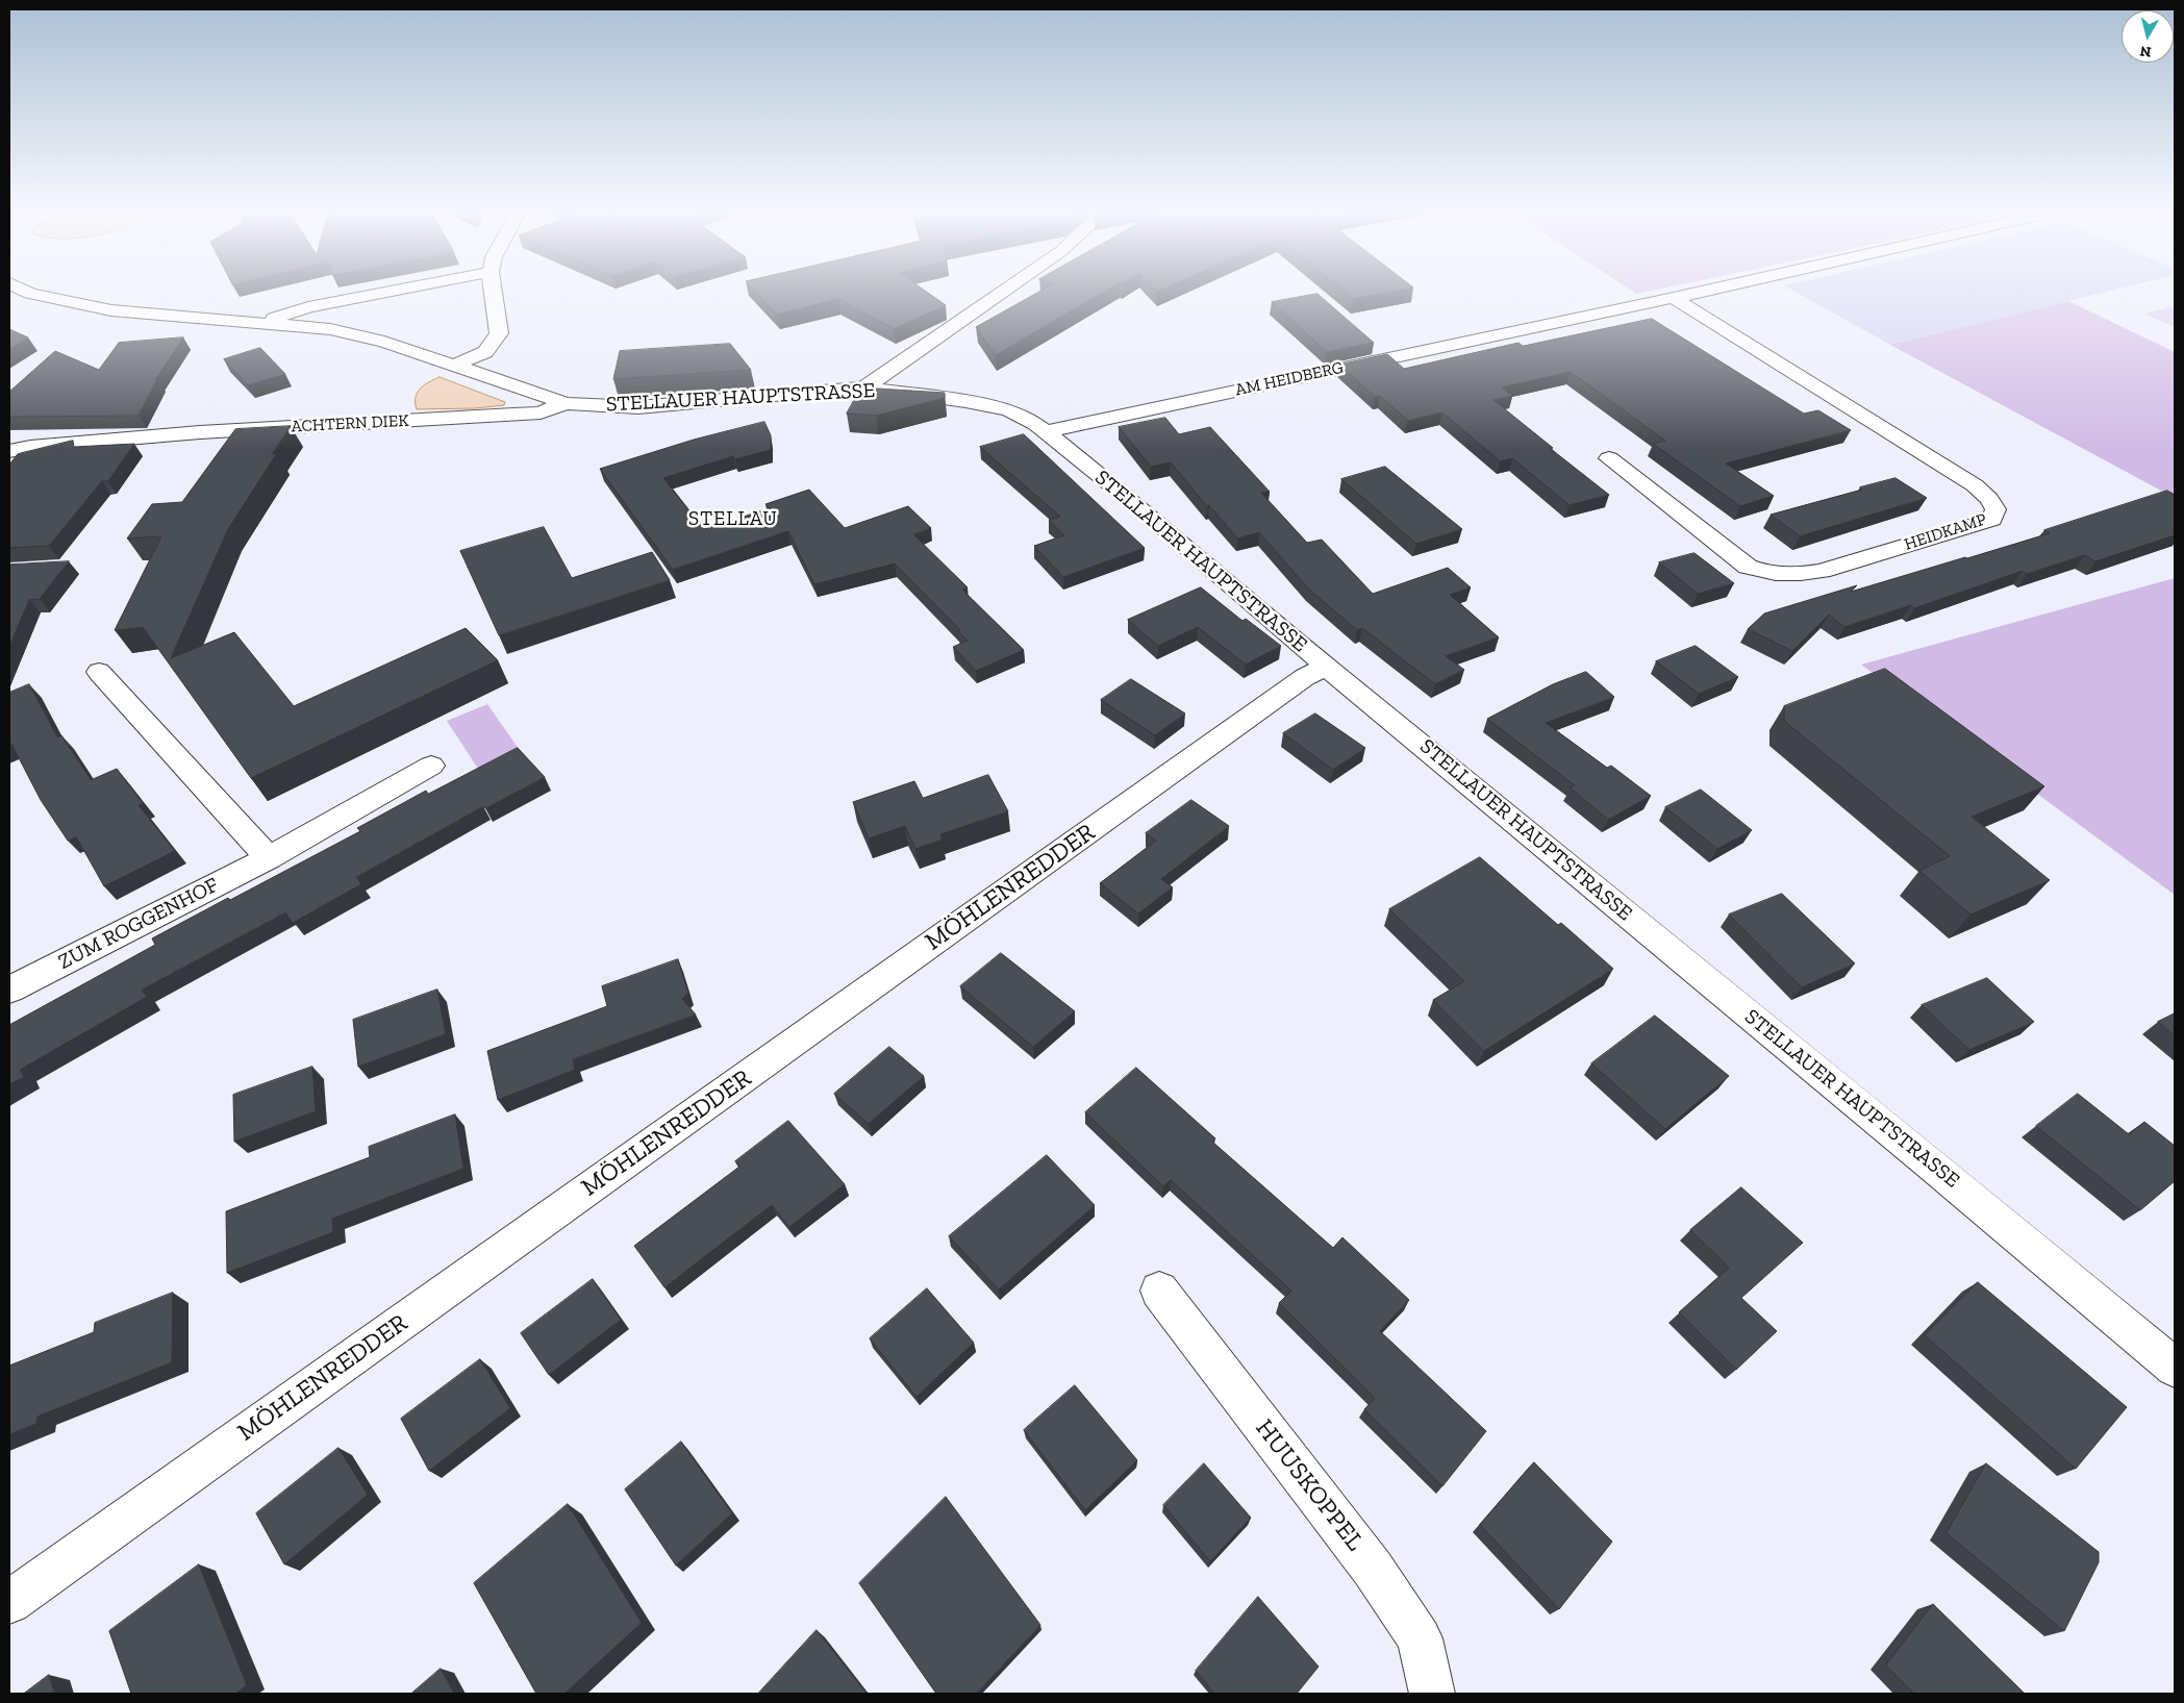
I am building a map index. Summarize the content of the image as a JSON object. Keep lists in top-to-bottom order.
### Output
{
  "streets": {
    "street": [
      "AM HEIDBERG",
      "STELLAUER HAUPTSTRASSE",
      "ACHTERN DIEK",
      "HEIDKAMP",
      "MÖHLENREDDER",
      "ZUM ROGGENHOF",
      "HUUSKOPPEL"
    ]
  },
  "crossings": [
    ["AM HEIDBERG", "STELLAUER HAUPTSTRASSE"],
    ["AM HEIDBERG", "HEIDKAMP"],
    ["STELLAUER HAUPTSTRASSE", "ACHTERN DIEK"],
    ["STELLAUER HAUPTSTRASSE", "MÖHLENREDDER"]
  ],
  "districts": ["STELLAU"],
  "north": "bottom"
}
